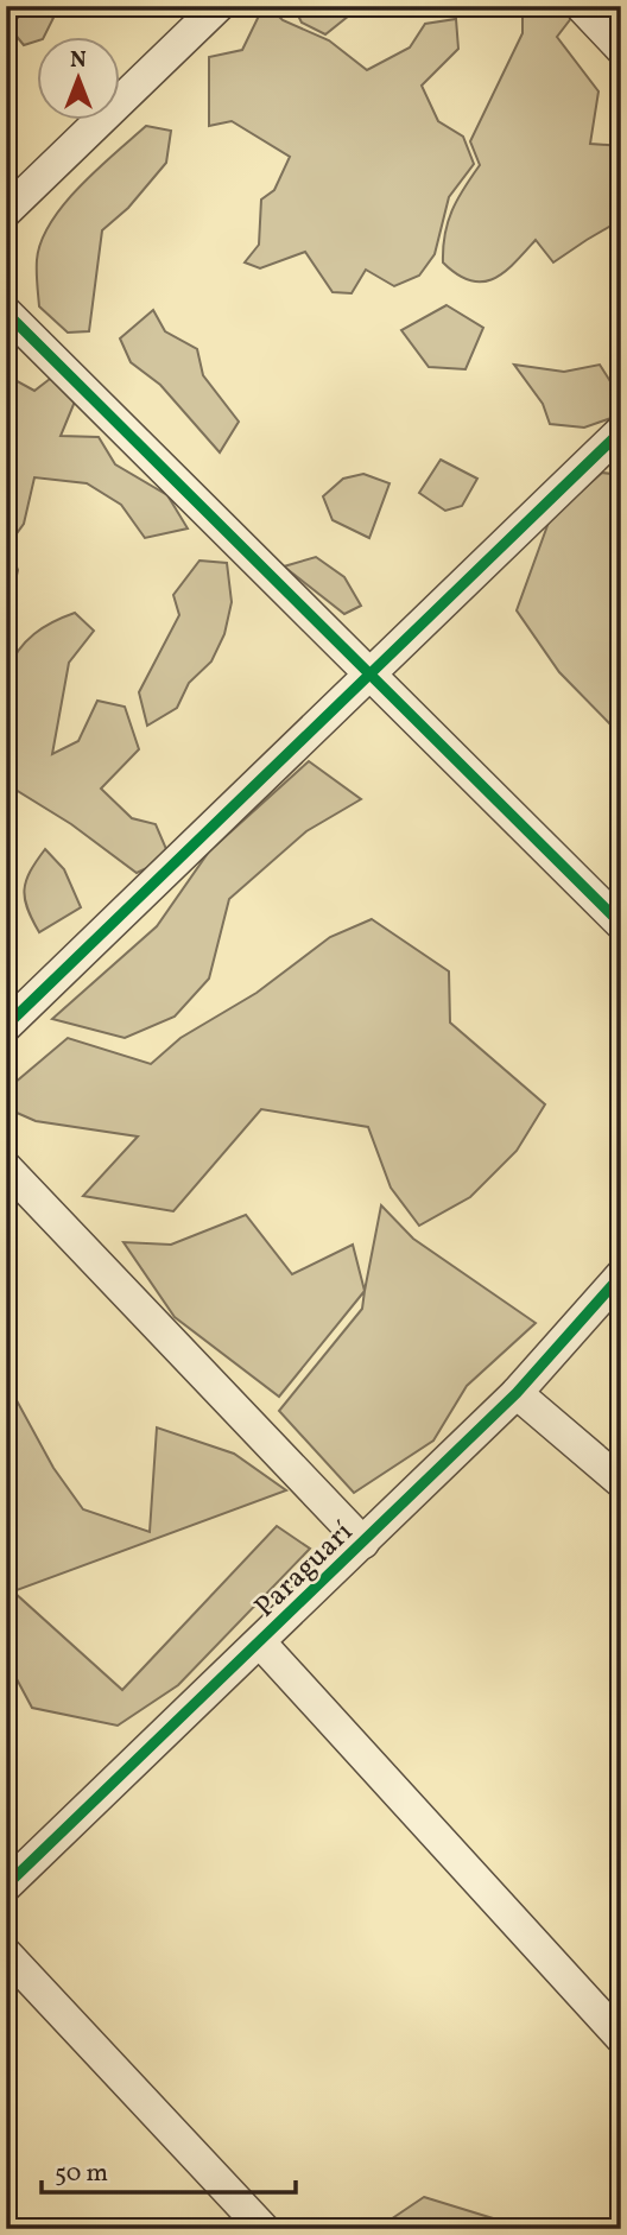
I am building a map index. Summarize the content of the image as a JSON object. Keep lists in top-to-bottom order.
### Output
{
  "streets": {
    "street": ["Paraguarí"]
  },
  "scale_bar": "50 m",
  "north": "top"
}
